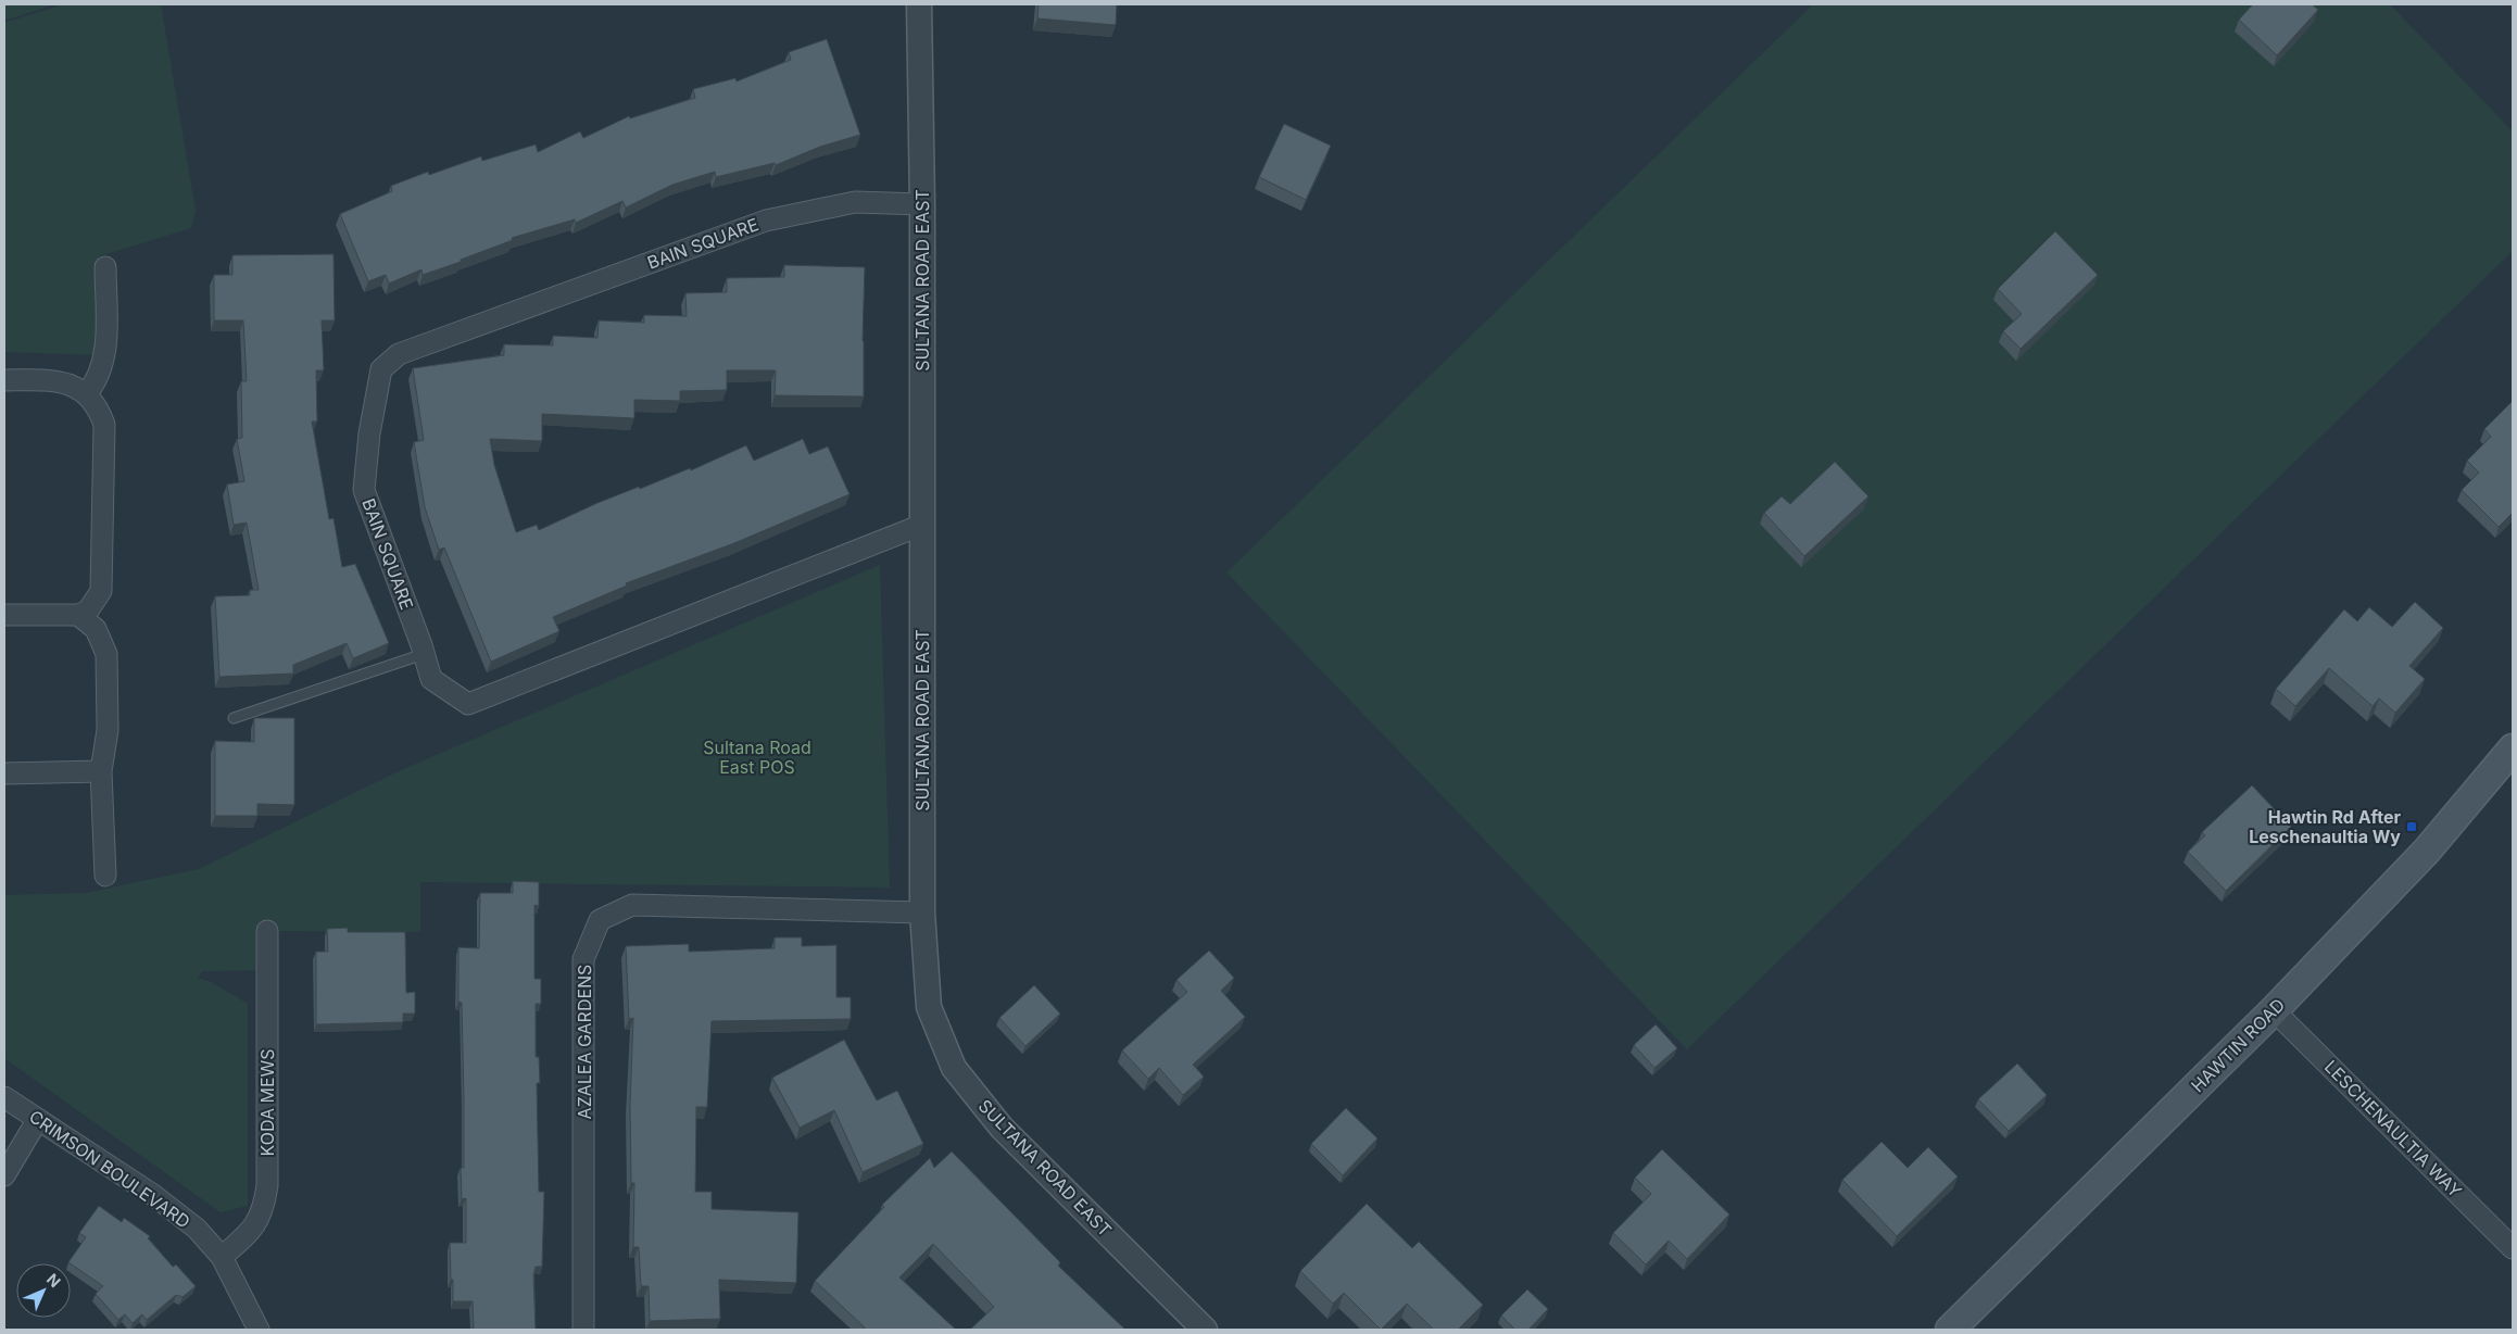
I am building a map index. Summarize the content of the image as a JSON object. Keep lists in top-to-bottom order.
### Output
{
  "streets": {
    "main road": ["HAWTIN ROAD"],
    "street": [
      "BAIN SQUARE",
      "SULTANA ROAD EAST",
      "AZALEA GARDENS",
      "KODA MEWS",
      "LESCHENAULTIA WAY",
      "CRIMSON BOULEVARD"
    ]
  },
  "crossings": [
    ["BAIN SQUARE", "SULTANA ROAD EAST"],
    ["SULTANA ROAD EAST", "AZALEA GARDENS"],
    ["HAWTIN ROAD", "LESCHENAULTIA WAY"],
    ["KODA MEWS", "CRIMSON BOULEVARD"]
  ],
  "parks": ["Sultana Road East POS"],
  "places": {
    "transit": ["Hawtin Rd After Leschenaultia Wy"]
  },
  "north": "top right"
}
